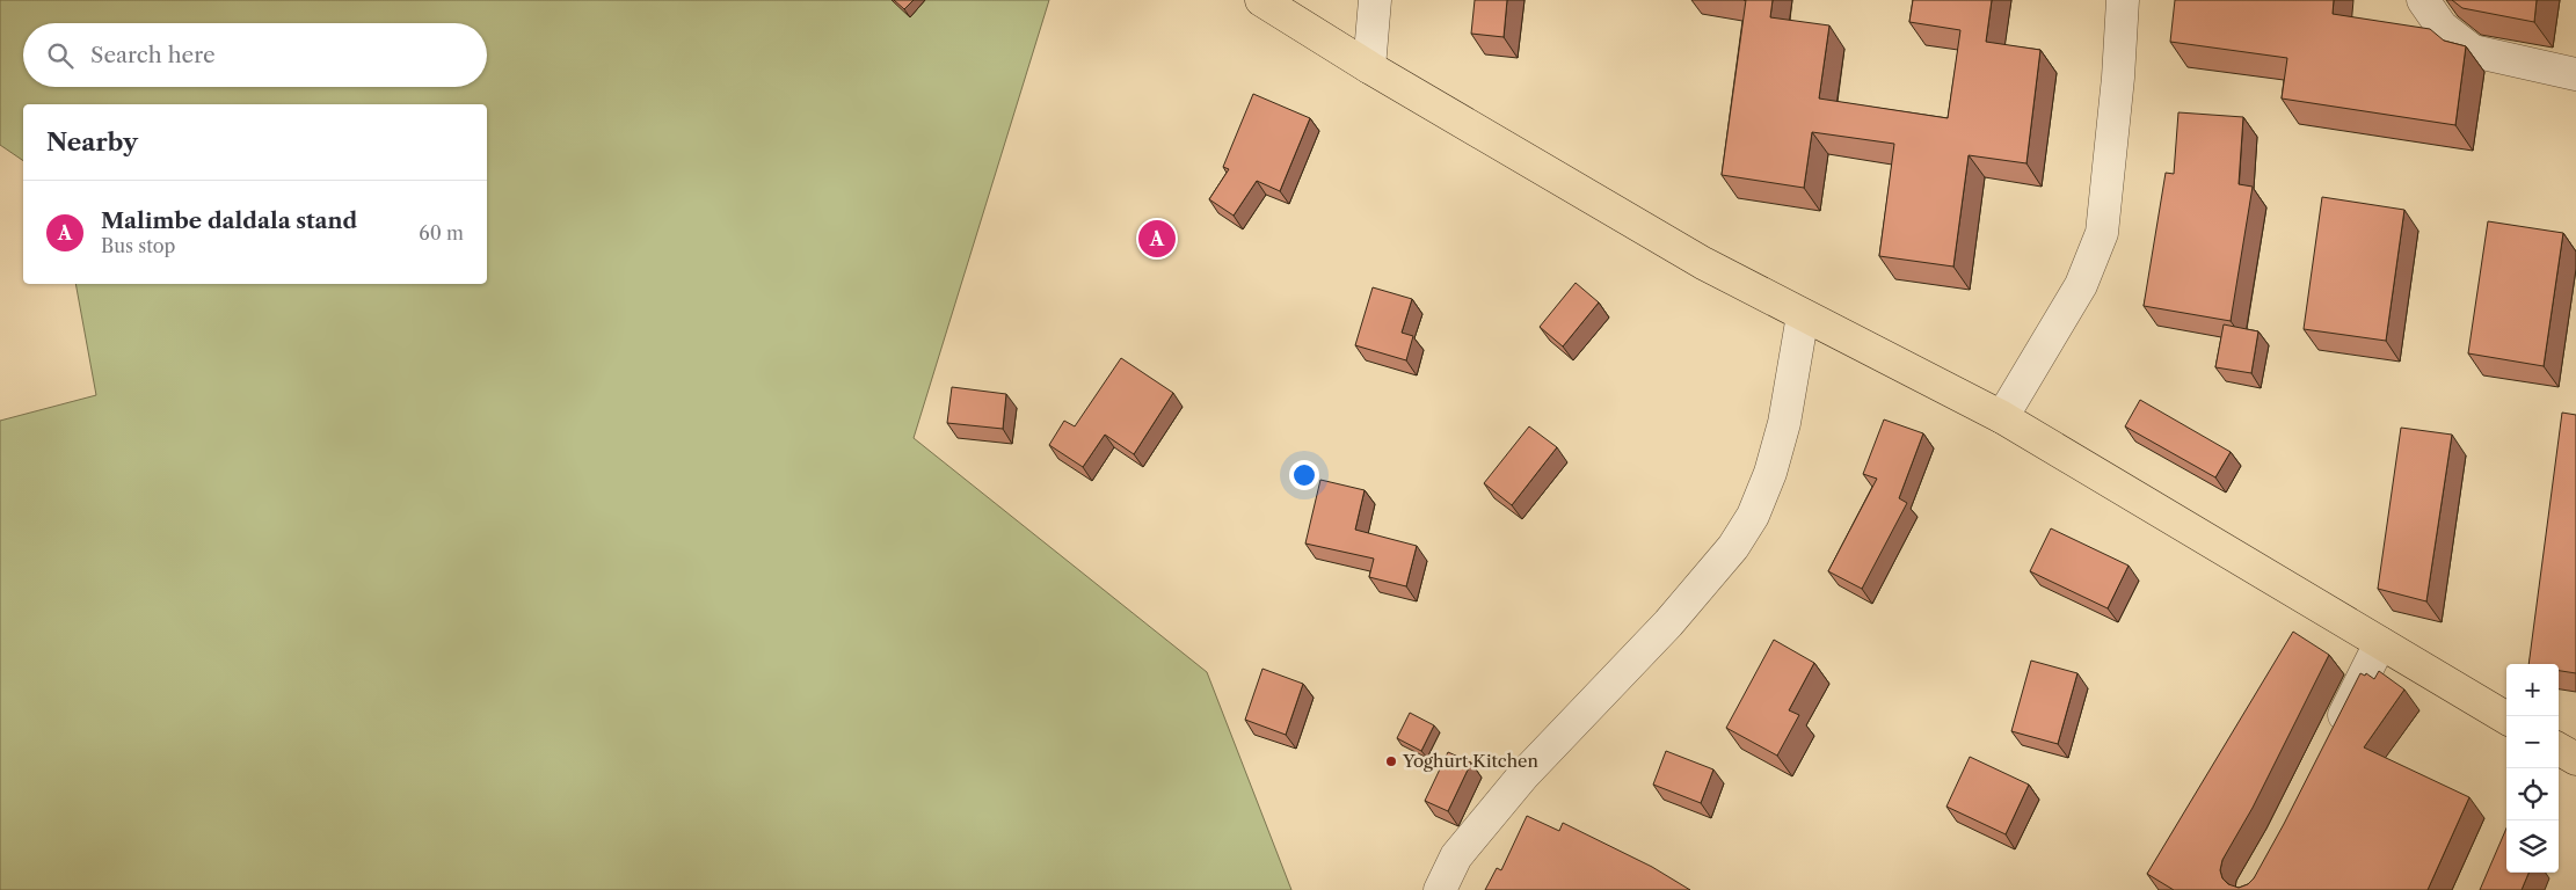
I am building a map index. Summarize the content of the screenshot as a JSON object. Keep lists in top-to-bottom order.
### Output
{
  "places": ["Yoghurt Kitchen"],
  "page": {
    "search": "Search here",
    "heading": "Nearby",
    "list": [
      {
        "mark": "A",
        "name": "Malimbe daldala stand",
        "note": "Bus stop",
        "value": "60 m"
      }
    ],
    "pins": "A",
    "map_buttons": ["+", "−"]
  }
}
